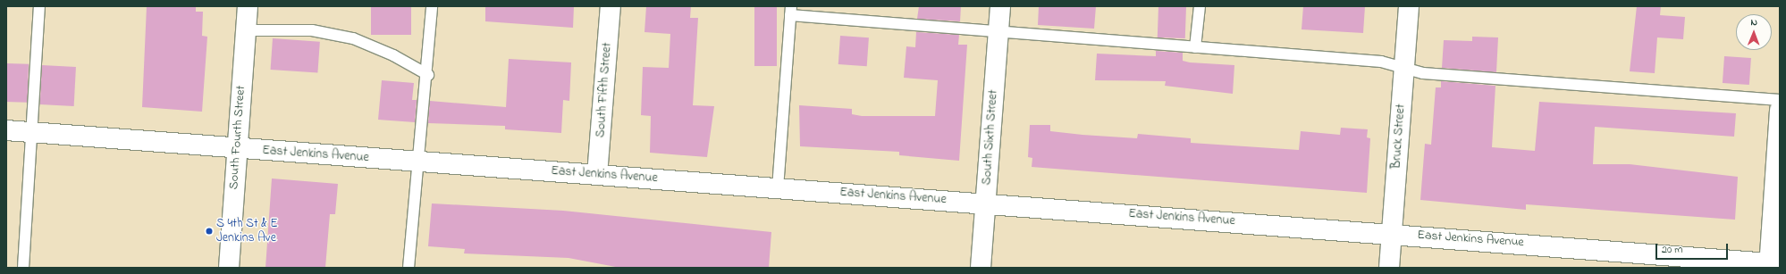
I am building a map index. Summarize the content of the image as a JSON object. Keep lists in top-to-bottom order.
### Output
{
  "streets": {
    "street": [
      "South Fifth Street",
      "Bruck Street",
      "South Fourth Street",
      "South Sixth Street",
      "East Jenkins Avenue"
    ]
  },
  "crossings": [
    ["South Fifth Street", "East Jenkins Avenue"],
    ["Bruck Street", "East Jenkins Avenue"],
    ["South Fourth Street", "East Jenkins Avenue"],
    ["South Sixth Street", "East Jenkins Avenue"]
  ],
  "places": ["S 4th St & E Jenkins Ave"],
  "scale_bar": "20 m",
  "north": "top"
}
